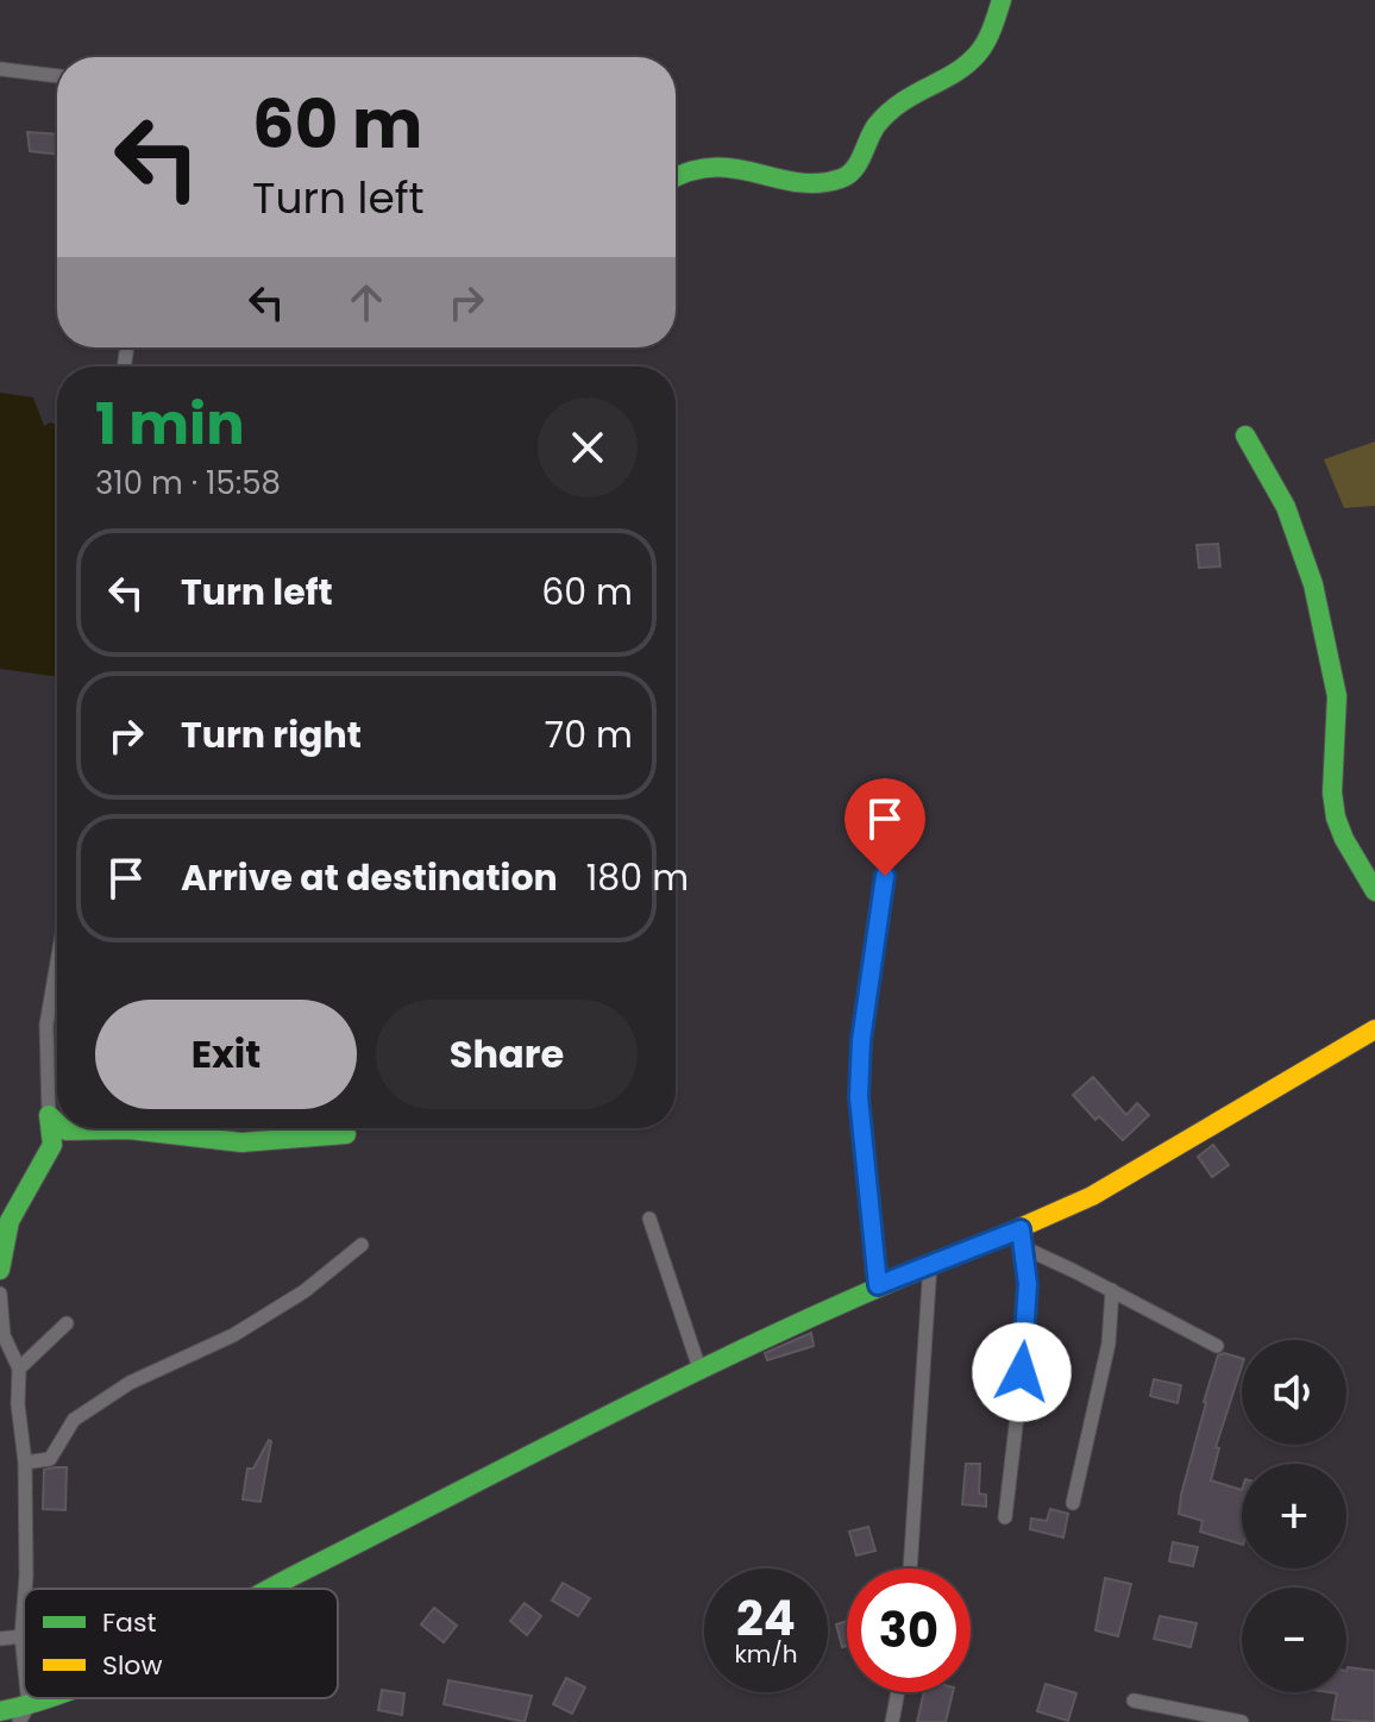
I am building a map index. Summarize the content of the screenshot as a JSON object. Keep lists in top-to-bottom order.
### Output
{
  "legend": ["Fast", "Slow"],
  "page": {
    "turn": ["60 m", "Turn left"],
    "heading": ["1 min", "310 m · 15:58"],
    "list": [
      {
        "name": "Turn left",
        "value": "60 m"
      },
      {
        "name": "Turn right",
        "value": "70 m"
      },
      {
        "name": "Arrive at destination",
        "value": "180 m"
      }
    ],
    "buttons": ["Exit", "Share"],
    "map_buttons": ["+", "−"],
    "speed": "24 km/h",
    "limit": "30"
  }
}
